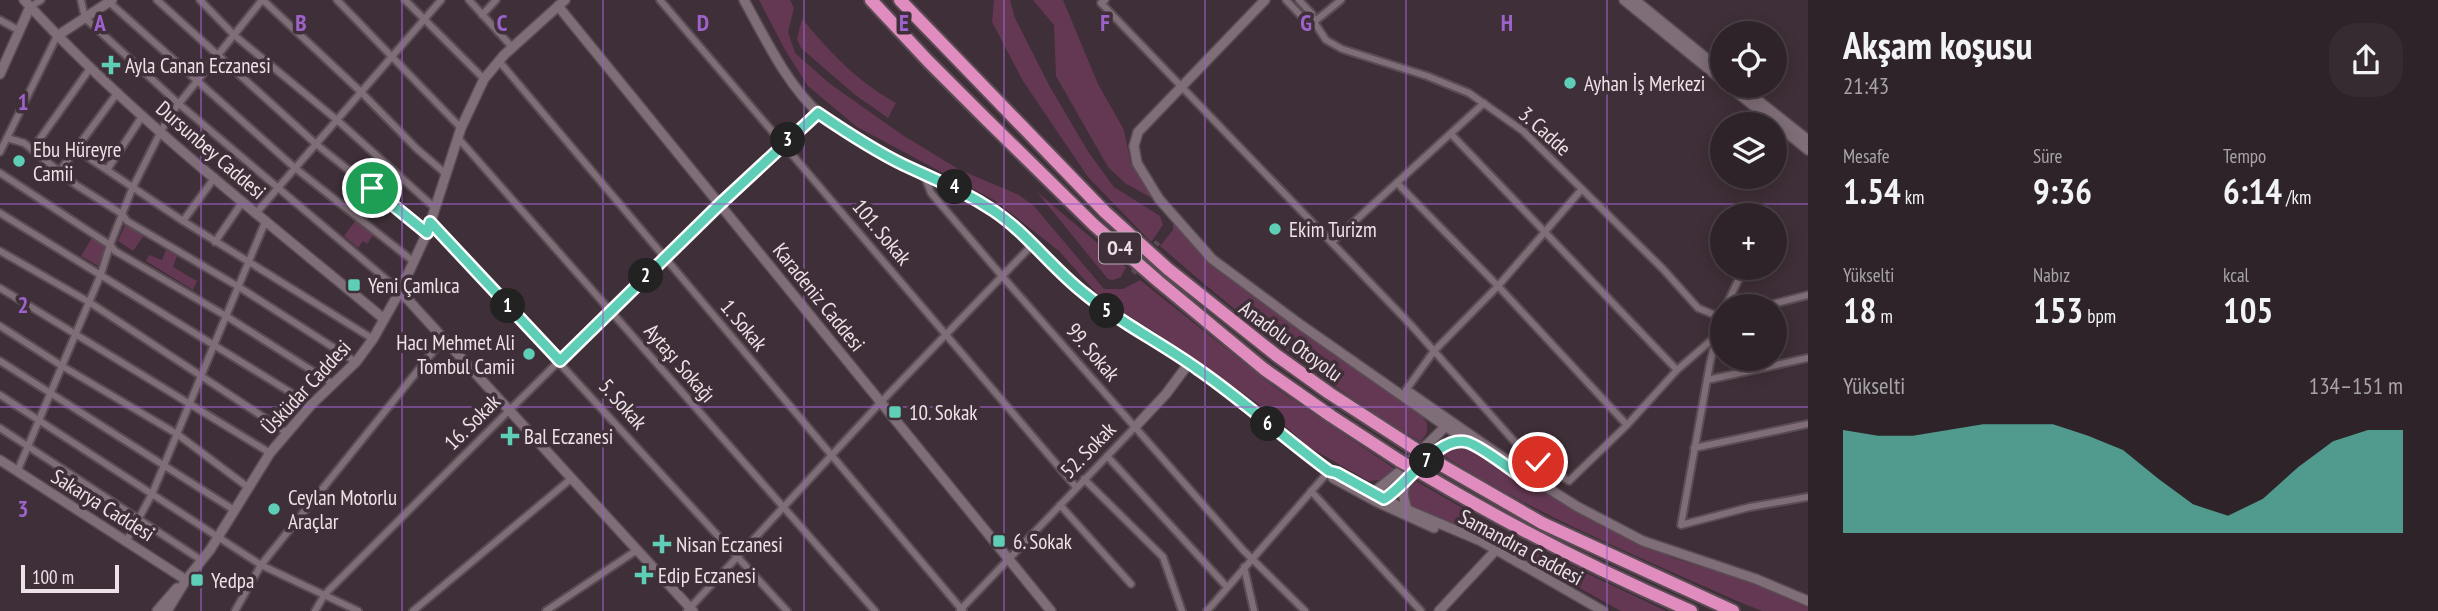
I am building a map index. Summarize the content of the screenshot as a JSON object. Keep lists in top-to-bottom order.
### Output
{
  "streets": {
    "highway": ["O-4", "Anadolu Otoyolu"],
    "street": [
      "3. Cadde",
      "Dursunbey Caddesi",
      "101. Sokak",
      "Karadeniz Caddesi",
      "1. Sokak",
      "99. Sokak",
      "Aytaşı Sokağı",
      "Üsküdar Caddesi",
      "5. Sokak",
      "16. Sokak",
      "52. Sokak",
      "Sakarya Caddesi",
      "Samandıra Caddesi"
    ]
  },
  "crossings": [
    ["Dursunbey Caddesi", "Üsküdar Caddesi"],
    ["101. Sokak", "16. Sokak"],
    ["101. Sokak", "52. Sokak"],
    ["Karadeniz Caddesi", "Üsküdar Caddesi"],
    ["Karadeniz Caddesi", "16. Sokak"],
    ["Karadeniz Caddesi", "52. Sokak"],
    ["1. Sokak", "Üsküdar Caddesi"],
    ["1. Sokak", "16. Sokak"],
    ["99. Sokak", "52. Sokak"],
    ["99. Sokak", "Samandıra Caddesi"],
    ["Aytaşı Sokağı", "Üsküdar Caddesi"],
    ["Aytaşı Sokağı", "16. Sokak"],
    ["Üsküdar Caddesi", "5. Sokak"],
    ["Üsküdar Caddesi", "Sakarya Caddesi"],
    ["5. Sokak", "16. Sokak"],
    ["16. Sokak", "Samandıra Caddesi"],
    ["52. Sokak", "Samandıra Caddesi"]
  ],
  "places": {
    "health": [
      "Ayla Canan Eczanesi",
      "Bal Eczanesi",
      "Nisan Eczanesi",
      "Edip Eczanesi"
    ],
    "other": [
      "Ayhan İş Merkezi",
      "Ebu Hüreyre Camii",
      "Ekim Turizm",
      "Hacı Mehmet Ali Tombul Camii",
      "Ceylan Motorlu Araçlar"
    ],
    "transit": [
      "Yeni Çamlıca",
      "10. Sokak",
      "6. Sokak",
      "Yedpa"
    ]
  },
  "scale_bar": "100 m",
  "page": {
    "heading": ["Akşam koşusu", "21:43"],
    "map_buttons": ["+", "−"],
    "stats": [
      ["Mesafe", "1.54 km"],
      ["Süre", "9:36"],
      ["Tempo", "6:14 /km"],
      ["Yükselti", "18 m"],
      ["Nabız", "153 bpm"],
      ["kcal", "105"]
    ],
    "pins": [
      "3",
      "4",
      "2",
      "1",
      "5",
      "6",
      "7"
    ],
    "chart": ["Yükselti", "134–151 m"],
    "scale": "100 m"
  },
  "grid": {
    "columns": [
      "A",
      "B",
      "C",
      "D",
      "E",
      "F",
      "G",
      "H"
    ],
    "rows": ["1", "2", "3"]
  }
}
